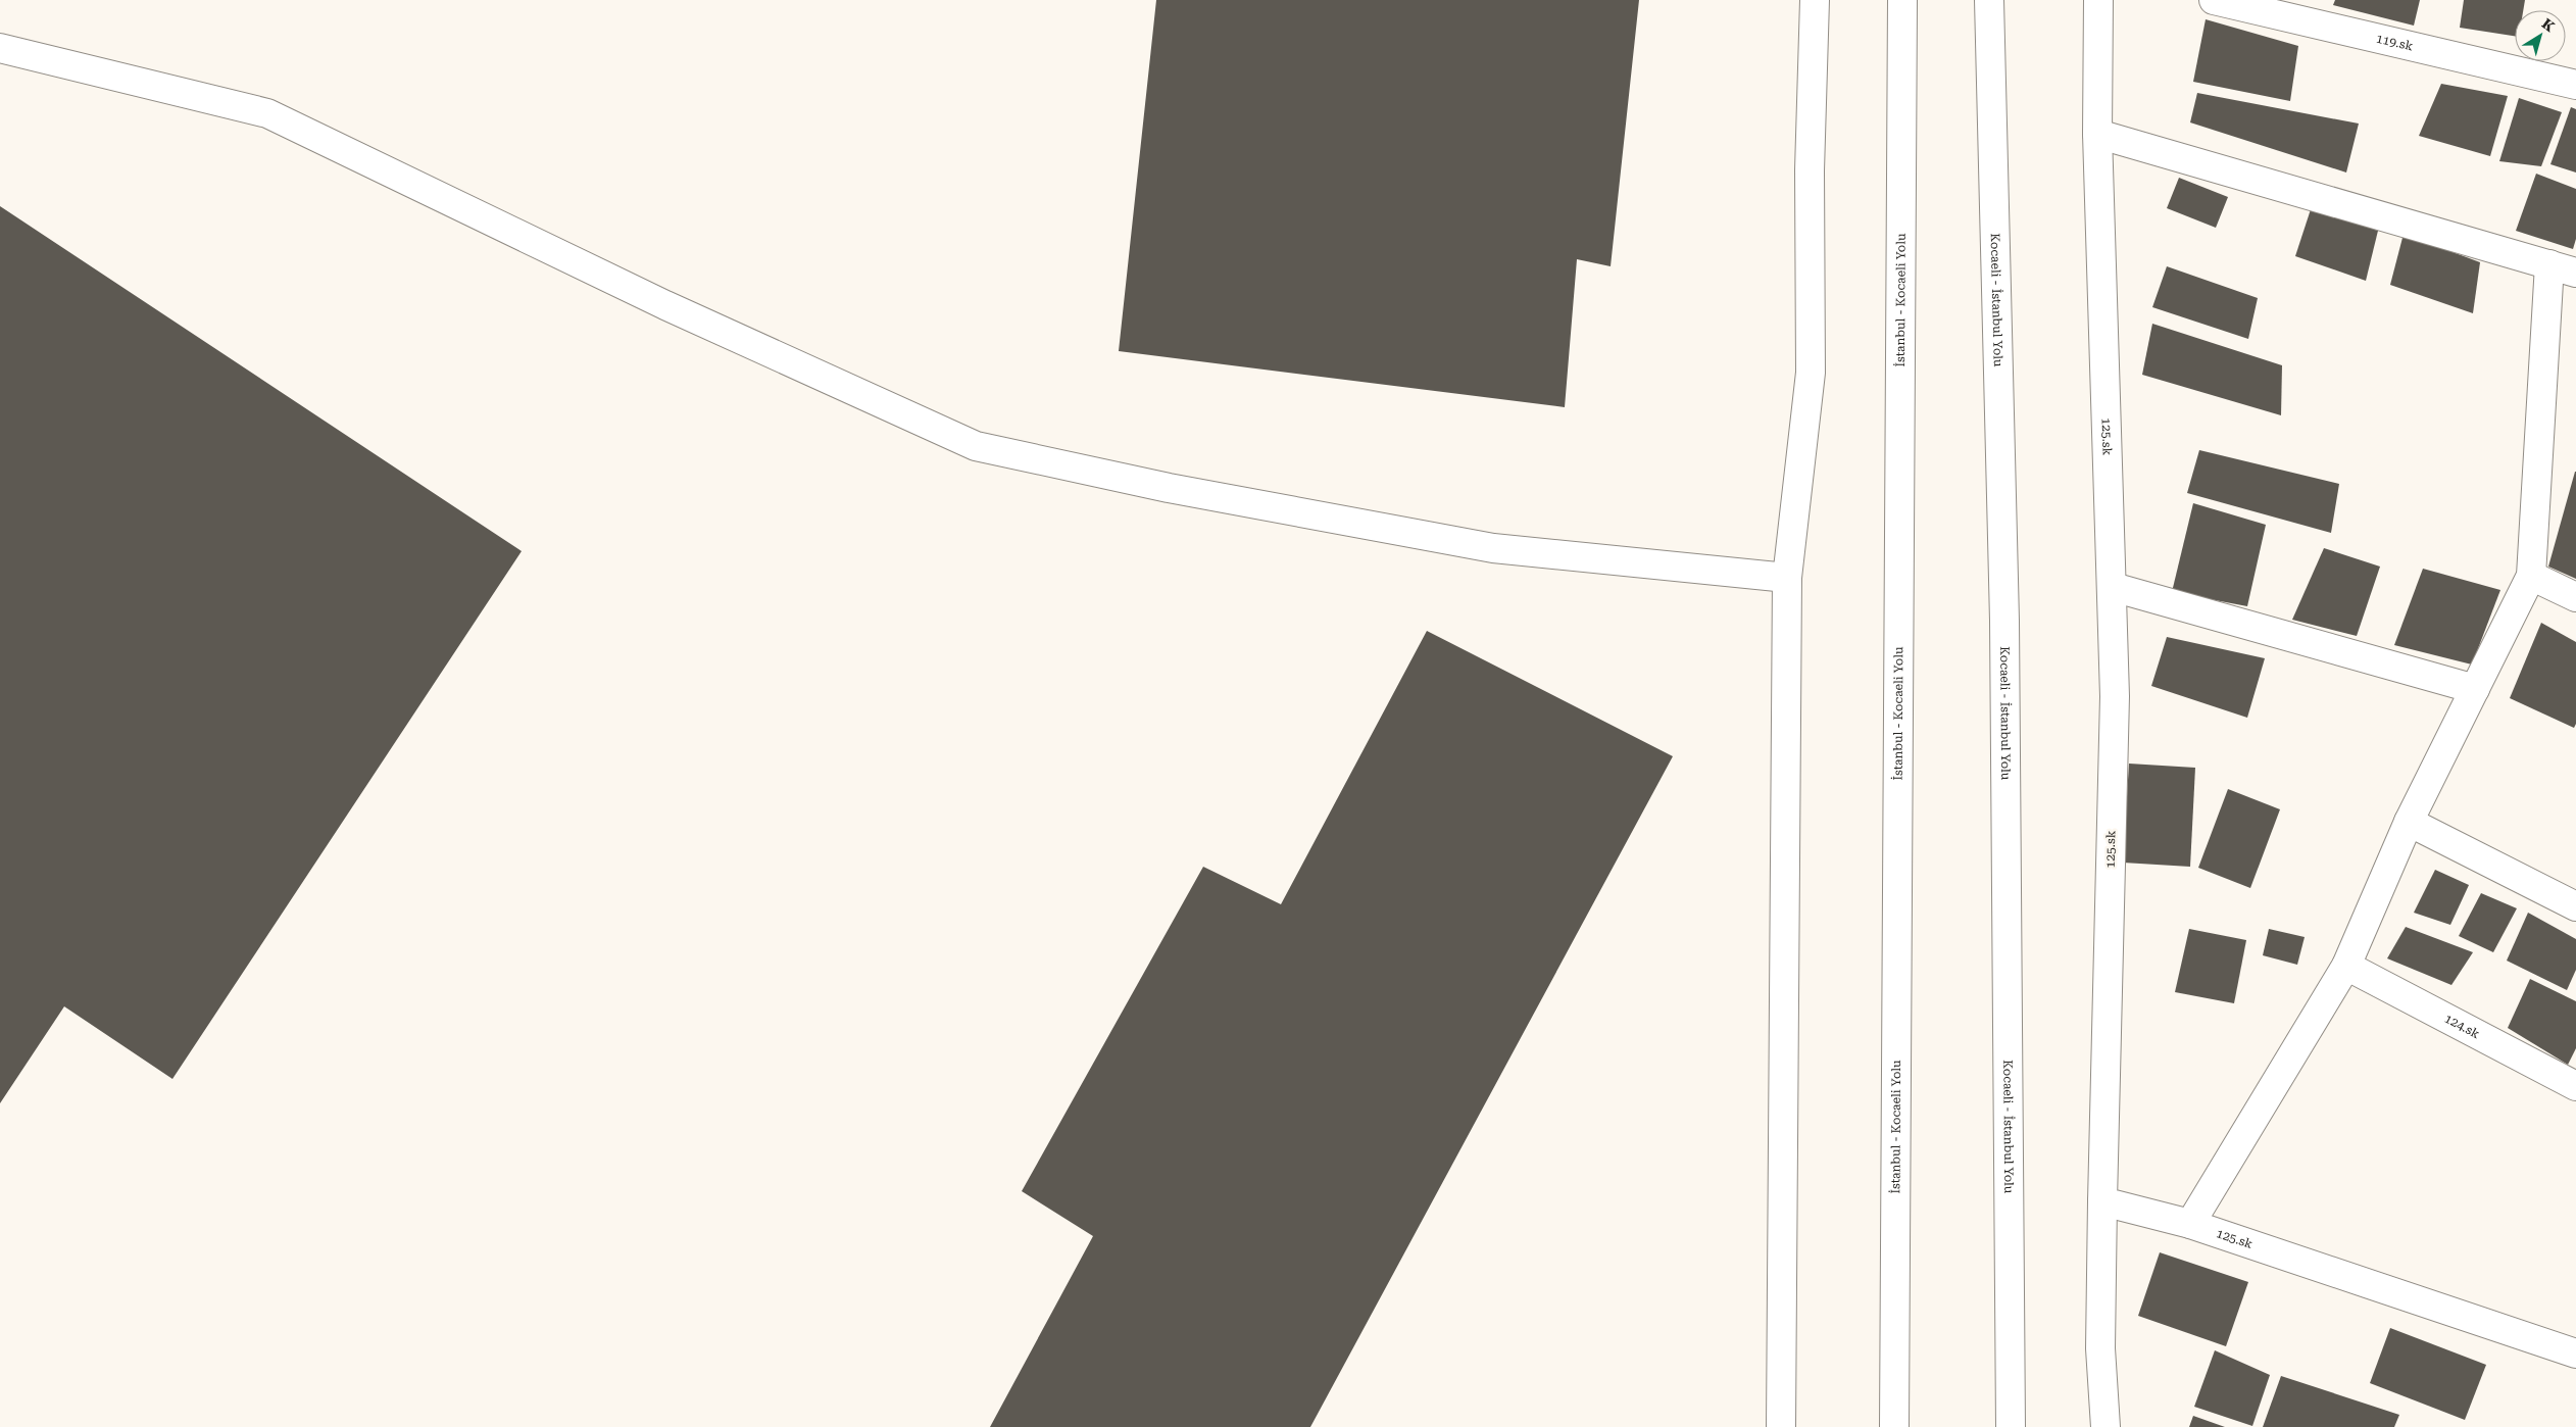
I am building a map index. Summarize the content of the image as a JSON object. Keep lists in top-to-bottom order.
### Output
{
  "streets": {
    "main road": [
      "119.sk",
      "İstanbul - Kocaeli Yolu",
      "Kocaeli - İstanbul Yolu",
      "125.sk",
      "124.sk"
    ]
  },
  "north": "top right"
}
